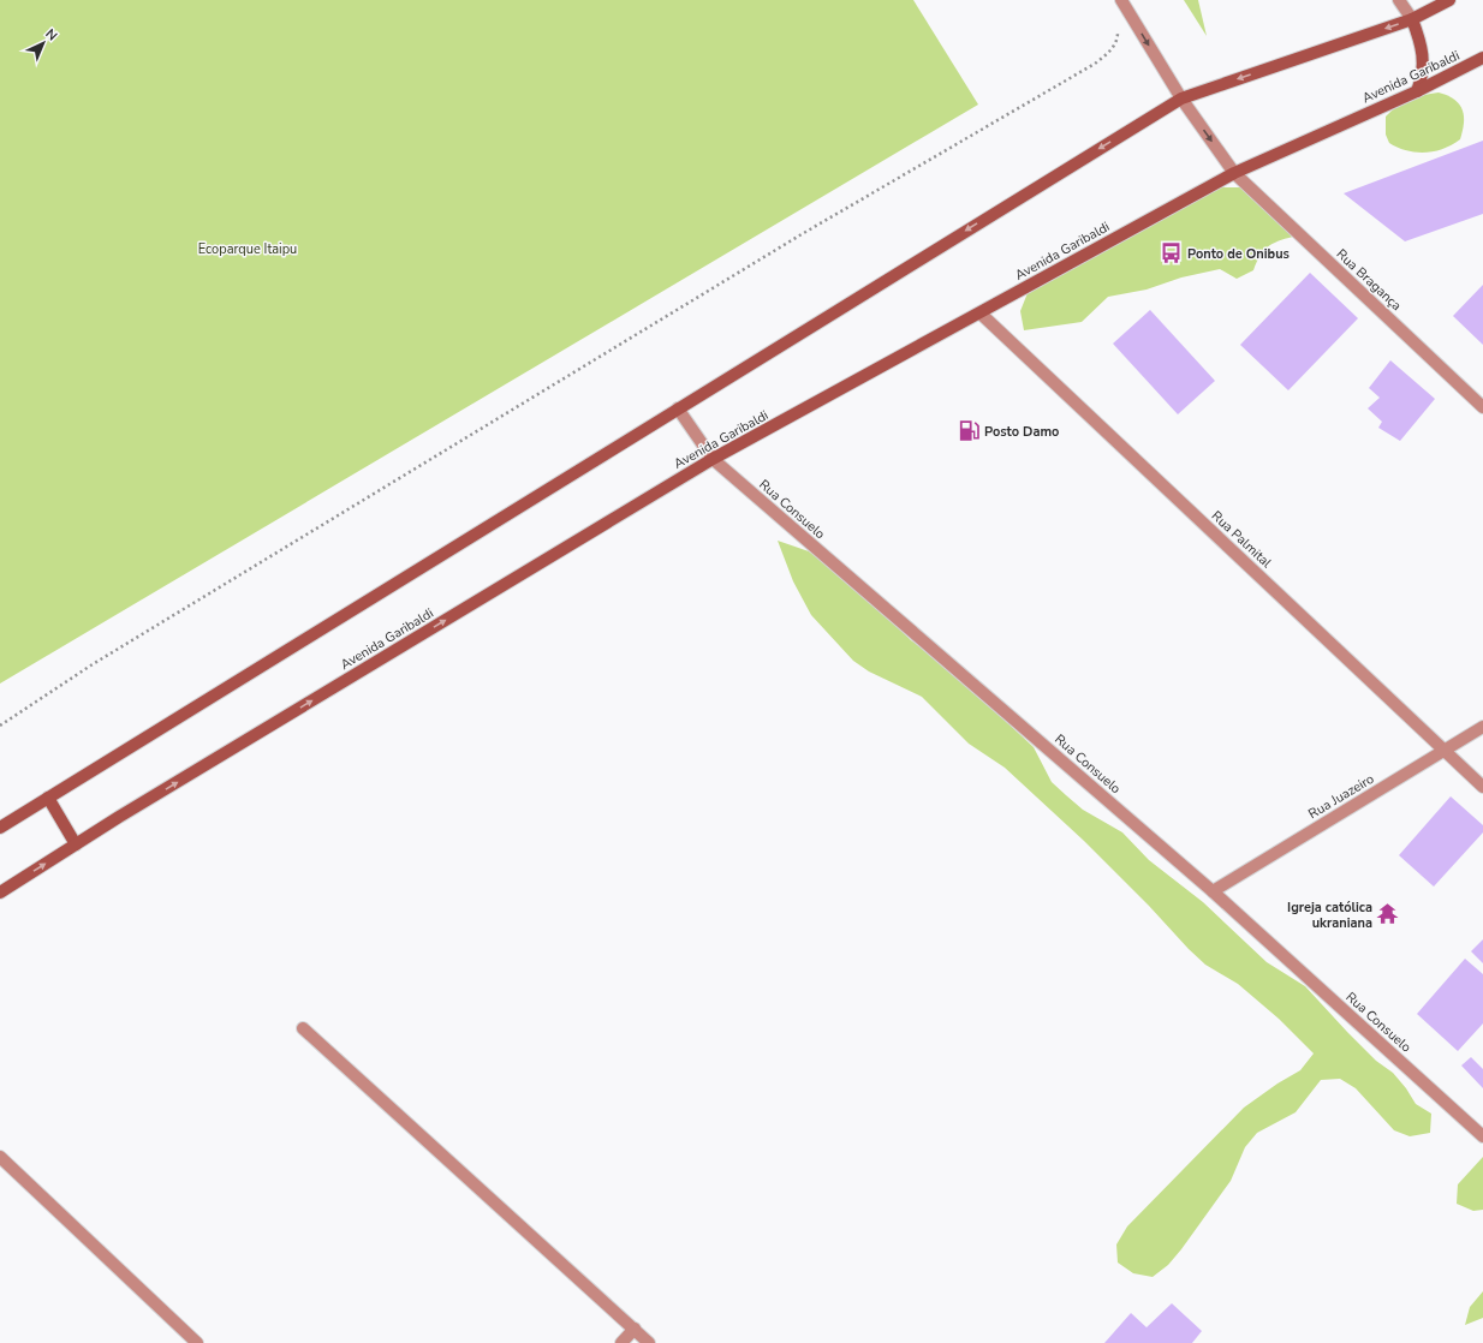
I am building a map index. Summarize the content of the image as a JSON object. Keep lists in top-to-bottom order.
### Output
{
  "streets": {
    "main road": ["Avenida Garibaldi"],
    "street": [
      "Rua Bragança",
      "Rua Consuelo",
      "Rua Palmital",
      "Rua Juazeiro"
    ]
  },
  "crossings": [
    ["Avenida Garibaldi", "Rua Bragança"],
    ["Avenida Garibaldi", "Rua Consuelo"],
    ["Avenida Garibaldi", "Rua Palmital"],
    ["Rua Consuelo", "Rua Juazeiro"],
    ["Rua Palmital", "Rua Juazeiro"]
  ],
  "one_way": ["Rua Bragança"],
  "parks": ["Ecoparque Itaipu"],
  "places": {
    "bus stop": ["Ponto de Onibus"],
    "fuel station": ["Posto Damo"],
    "temple": ["Igreja católica ukraniana"]
  },
  "north": "top right"
}
